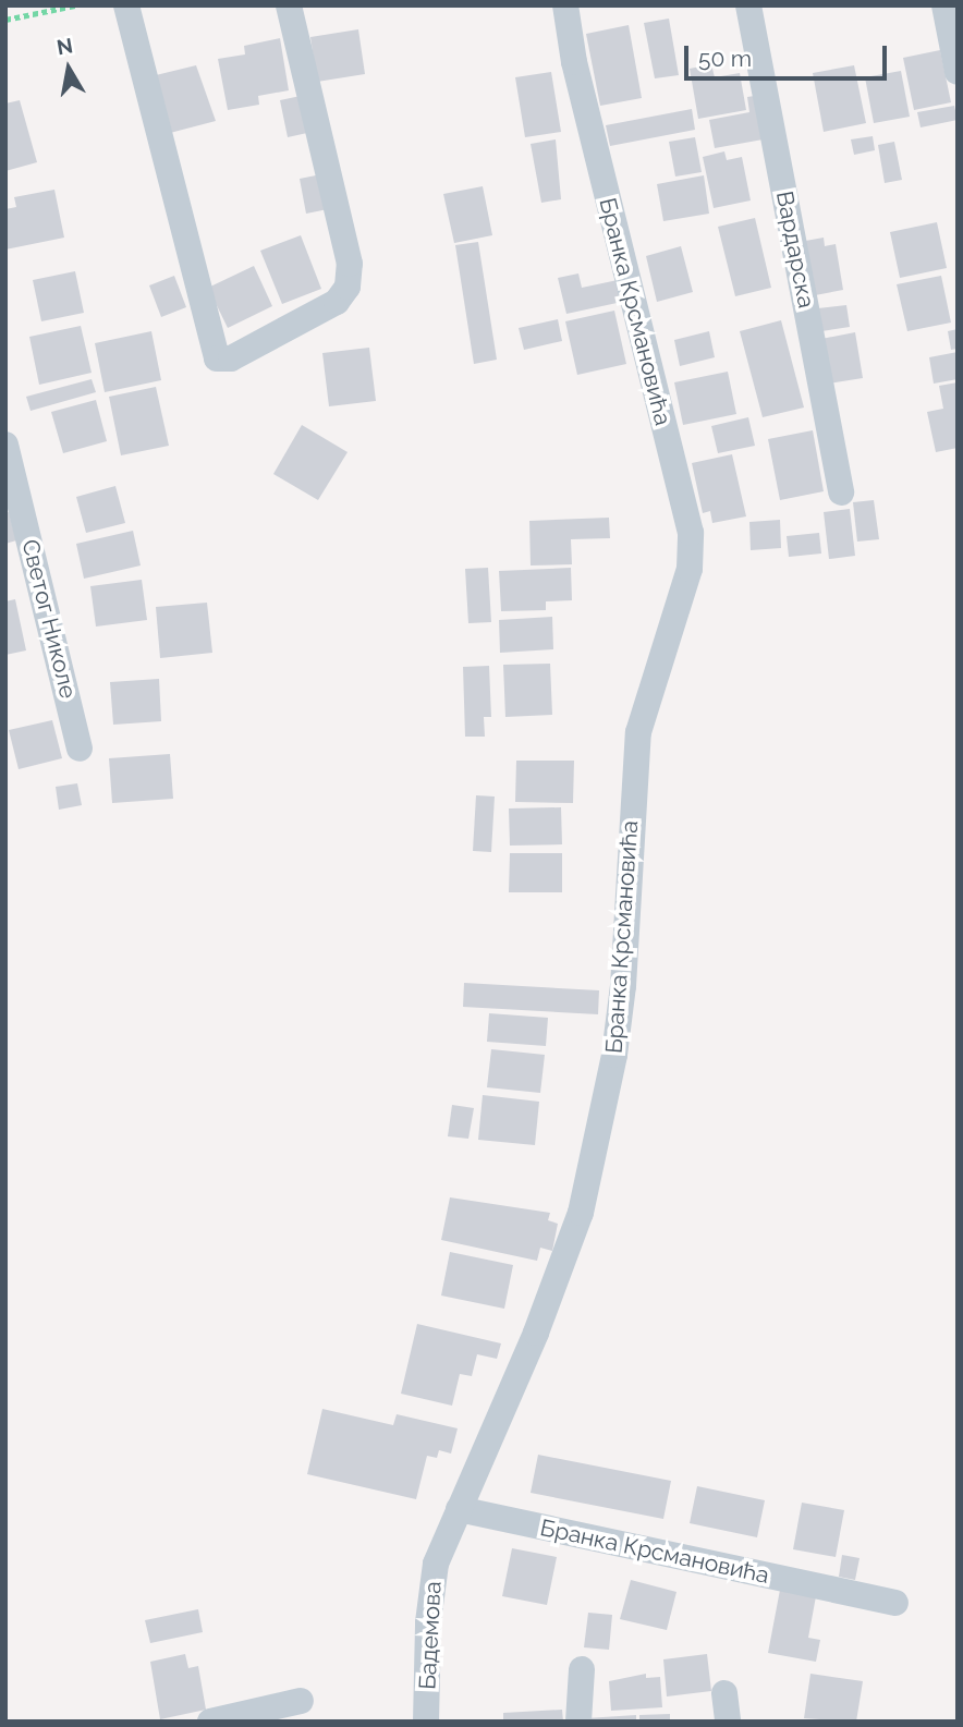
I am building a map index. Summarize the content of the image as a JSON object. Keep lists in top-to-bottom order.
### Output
{
  "streets": {
    "street": [
      "Вардарска",
      "Бранка Крсмановића",
      "Светог Николе",
      "Бадемова"
    ]
  },
  "crossings": [
    ["Бранка Крсмановића", "Бадемова"]
  ],
  "scale_bar": "50 m",
  "north": "top"
}
